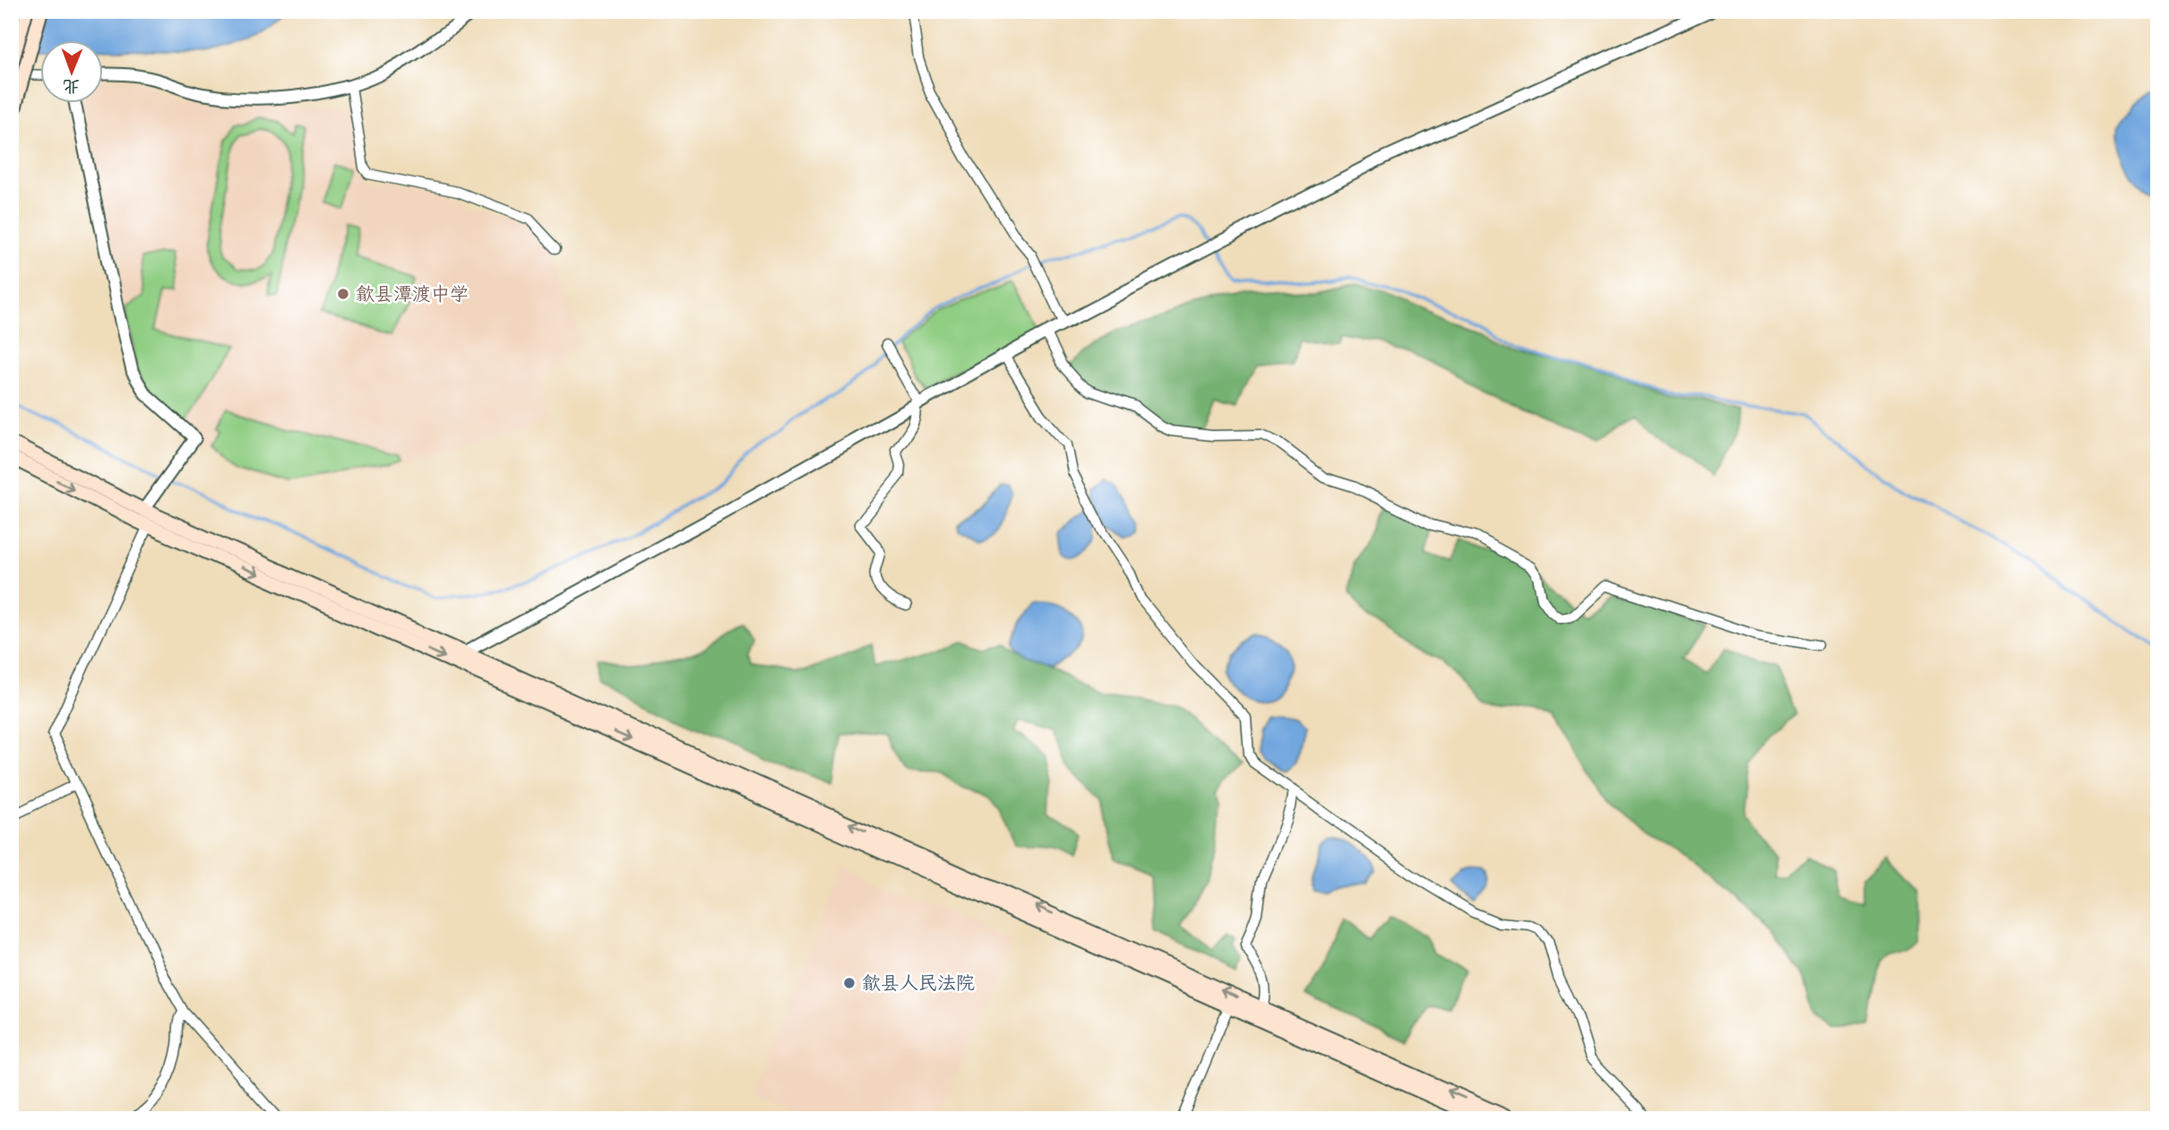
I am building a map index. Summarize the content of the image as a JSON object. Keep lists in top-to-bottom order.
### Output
{
  "places": ["歙县潭渡中学", "歙县人民法院"],
  "north": "bottom"
}
